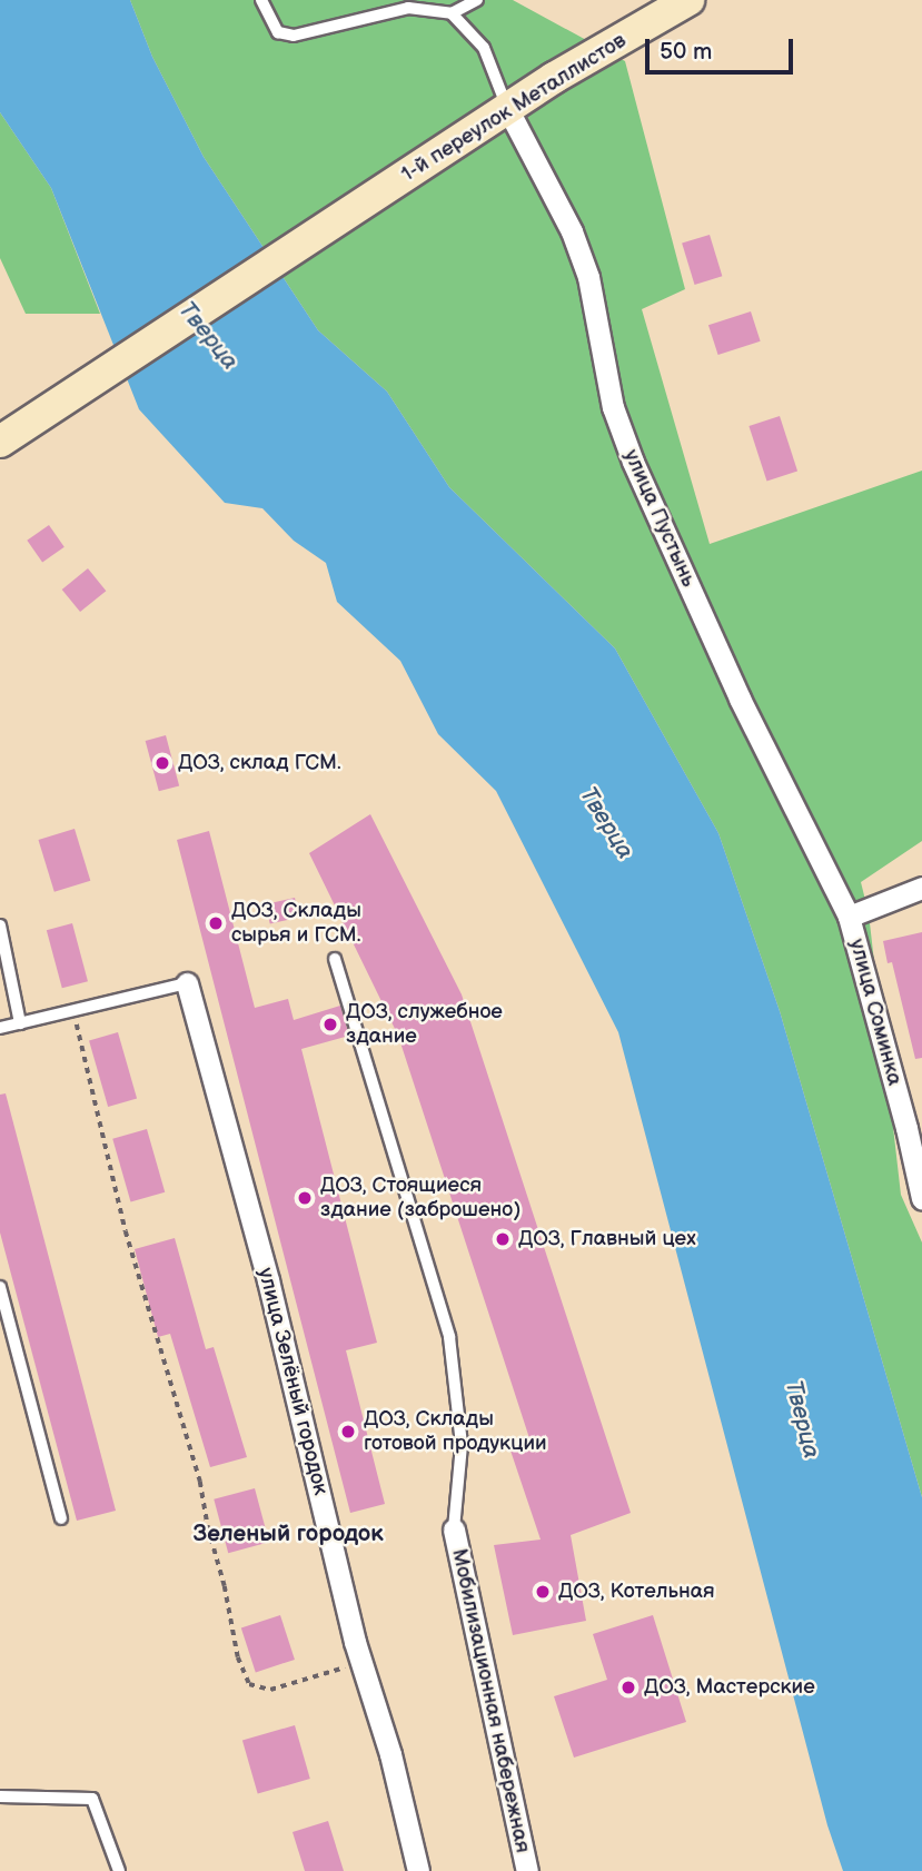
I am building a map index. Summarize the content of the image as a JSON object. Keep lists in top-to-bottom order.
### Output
{
  "streets": {
    "street": [
      "1-й переулок Металлистов",
      "улица Пустынь",
      "улица Соминка",
      "улица Зелёный городок",
      "Мобилизационная набережная"
    ]
  },
  "crossings": [
    ["1-й переулок Металлистов", "улица Пустынь"],
    ["улица Пустынь", "улица Соминка"]
  ],
  "districts": ["Зеленый городок"],
  "water": ["Тверца"],
  "places": [
    "ДОЗ, склад ГСМ.",
    "ДОЗ, Склады сырья и ГСМ.",
    "ДОЗ, служебное здание",
    "ДОЗ, Стоящиеся здание (заброшено)",
    "ДОЗ, Главный цех",
    "ДОЗ, Склады готовой продукции",
    "ДОЗ, Котельная",
    "ДОЗ, Мастерские"
  ],
  "scale_bar": "50 m"
}
